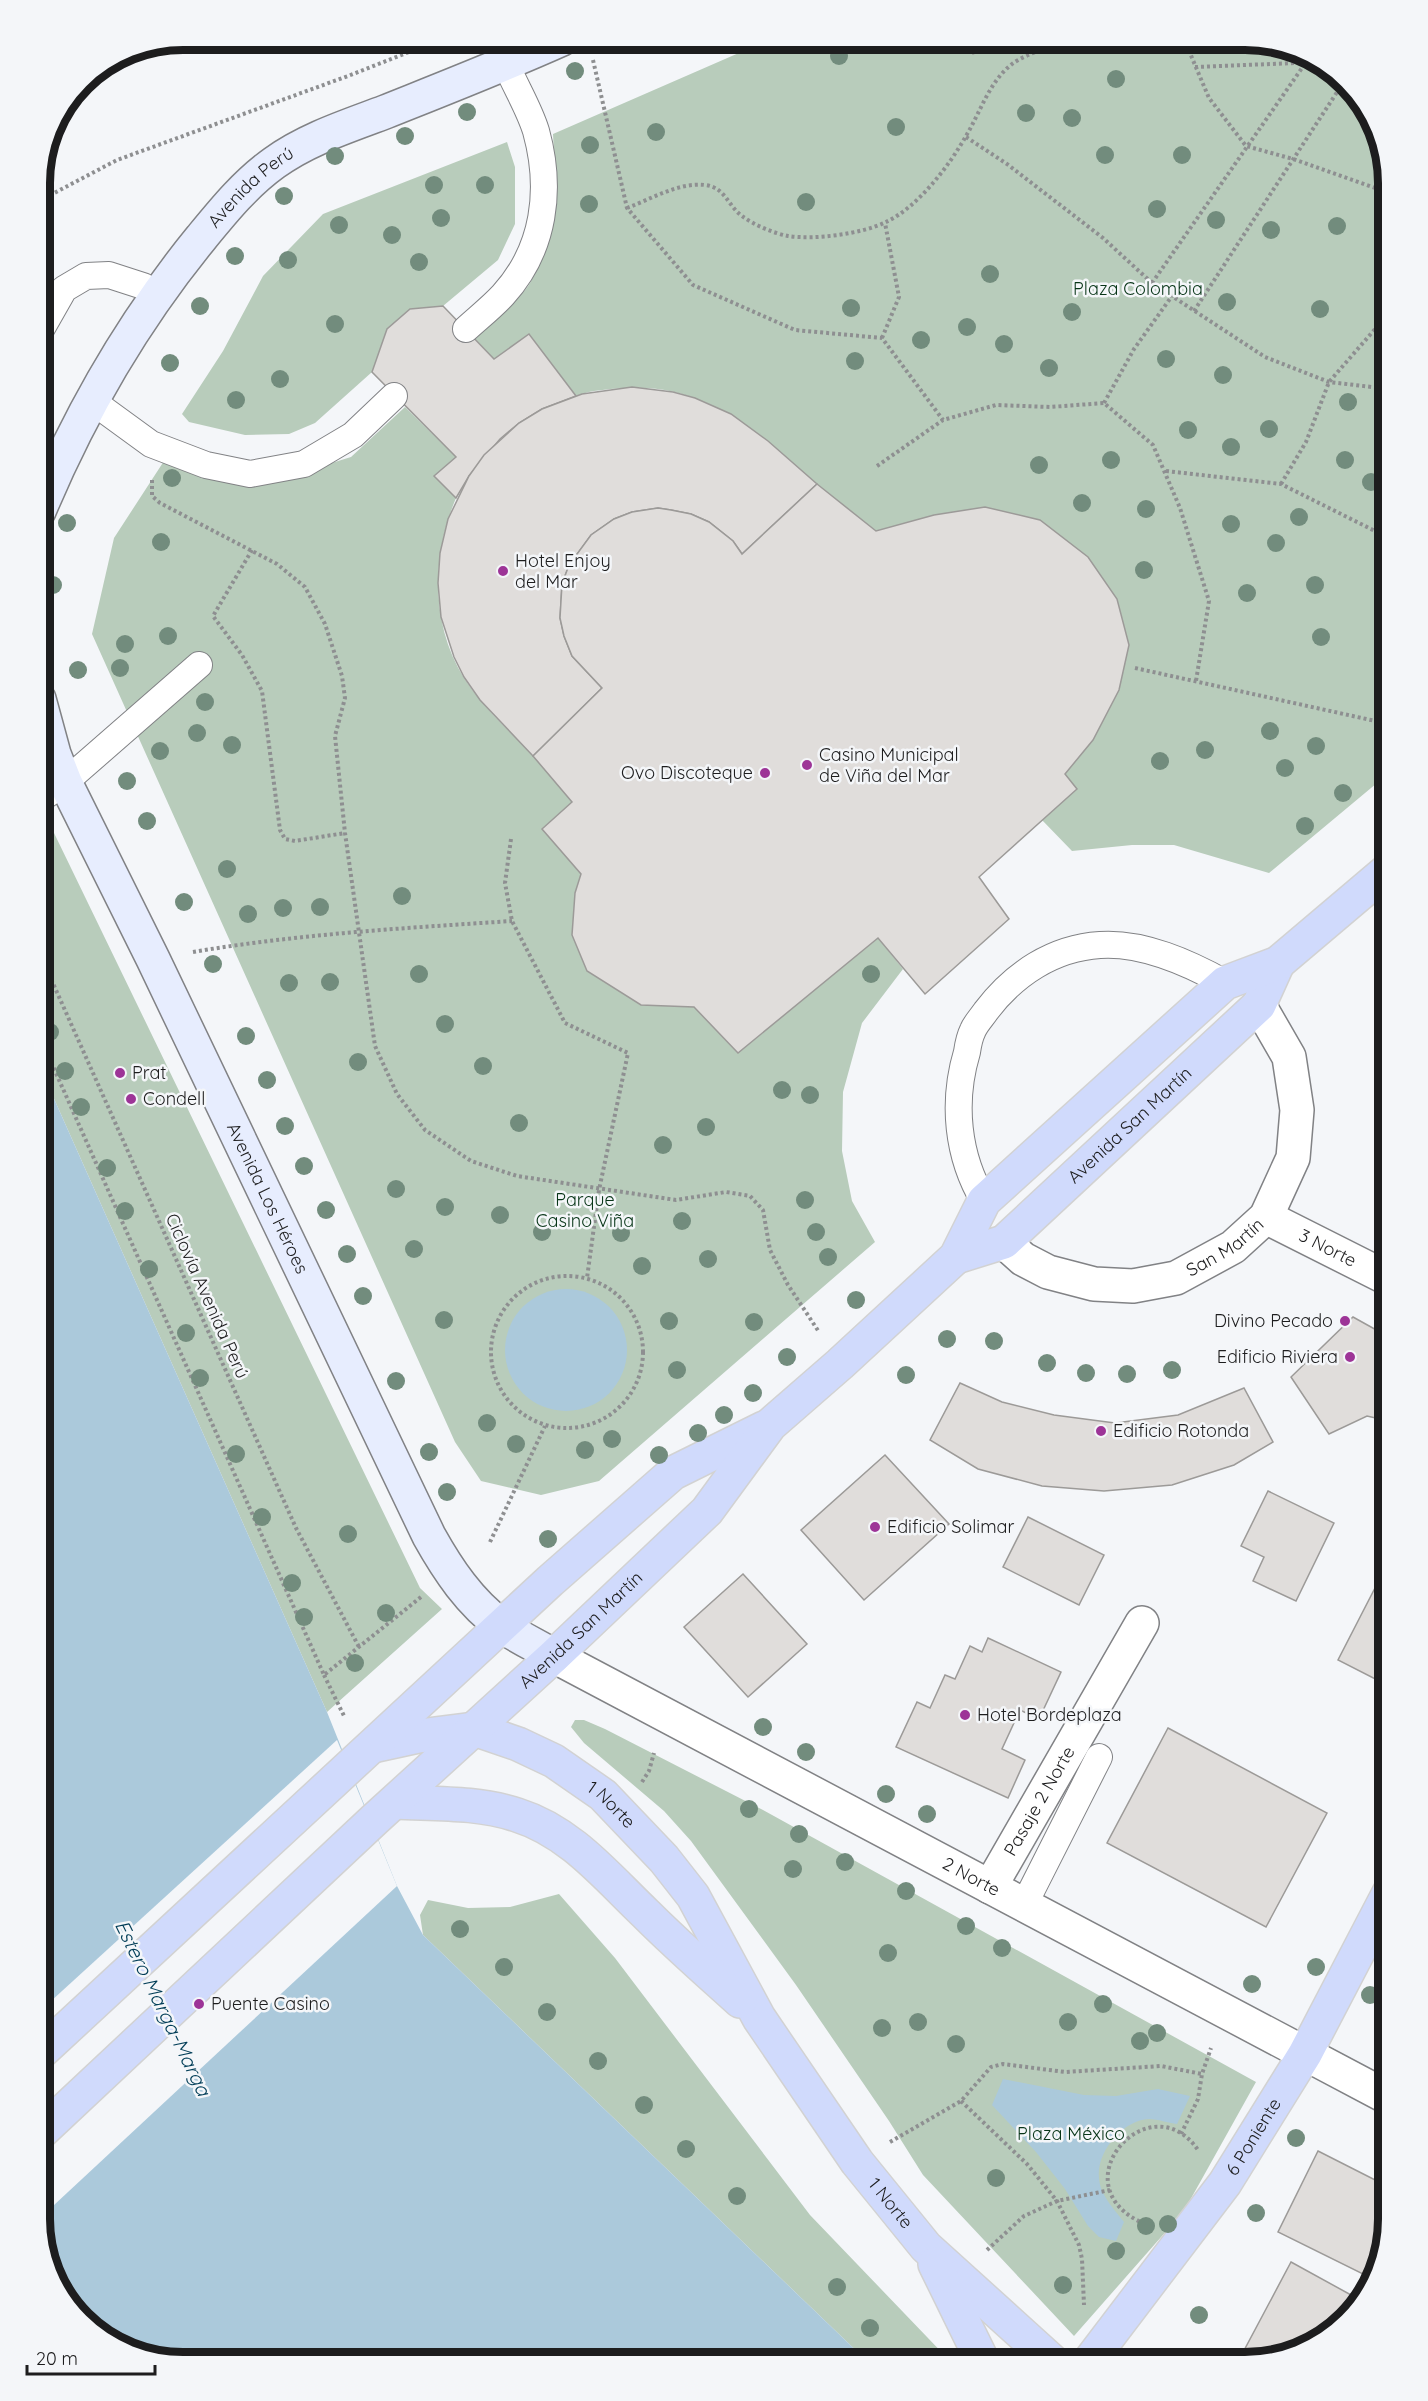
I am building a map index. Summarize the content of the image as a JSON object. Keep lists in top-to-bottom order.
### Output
{
  "streets": {
    "main road": ["Avenida San Martín", "1 Norte", "6 Poniente"],
    "street": [
      "Avenida Perú",
      "Avenida Los Héroes",
      "San Martín",
      "3 Norte",
      "Pasaje 2 Norte",
      "2 Norte"
    ],
    "path": ["Ciclovía Avenida Perú"]
  },
  "crossings": [
    ["Avenida San Martín", "Avenida Los Héroes"],
    ["Avenida San Martín", "San Martín"],
    ["Avenida San Martín", "1 Norte"],
    ["Avenida San Martín", "2 Norte"],
    ["Avenida Los Héroes", "2 Norte"],
    ["San Martín", "3 Norte"],
    ["Pasaje 2 Norte", "2 Norte"],
    ["2 Norte", "6 Poniente"]
  ],
  "water": ["Estero Marga-Marga"],
  "parks": ["Plaza Colombia", "Parque Casino Viña", "Plaza México"],
  "places": [
    "Hotel Enjoy del Mar",
    "Casino Municipal de Viña del Mar",
    "Ovo Discoteque",
    "Prat",
    "Condell",
    "Divino Pecado",
    "Edificio Riviera",
    "Edificio Rotonda",
    "Edificio Solimar",
    "Hotel Bordeplaza",
    "Puente Casino"
  ],
  "scale_bar": "20 m"
}
